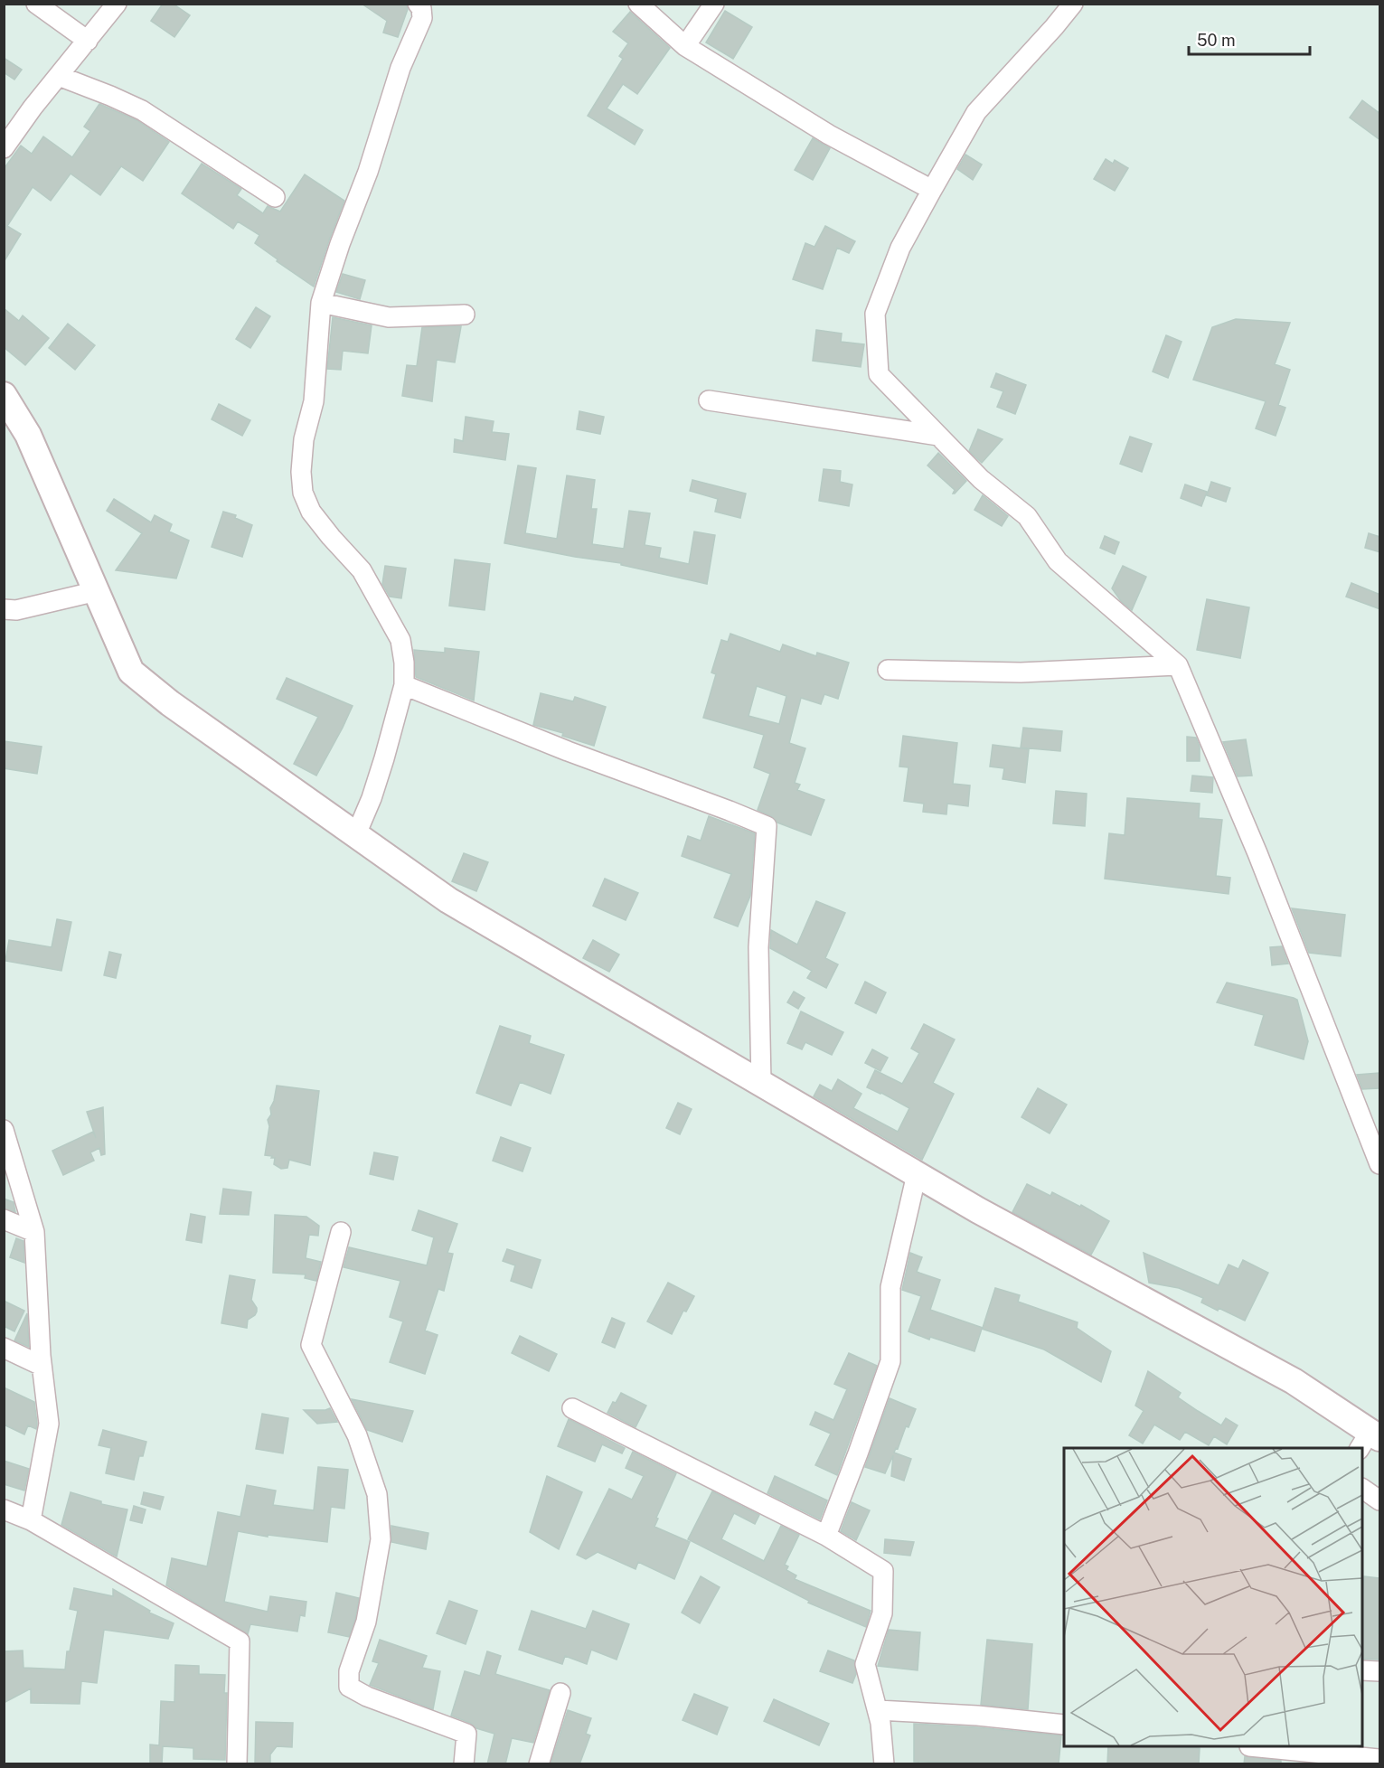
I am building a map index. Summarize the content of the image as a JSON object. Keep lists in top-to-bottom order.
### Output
{
  "scale_bar": "50 m"
}
